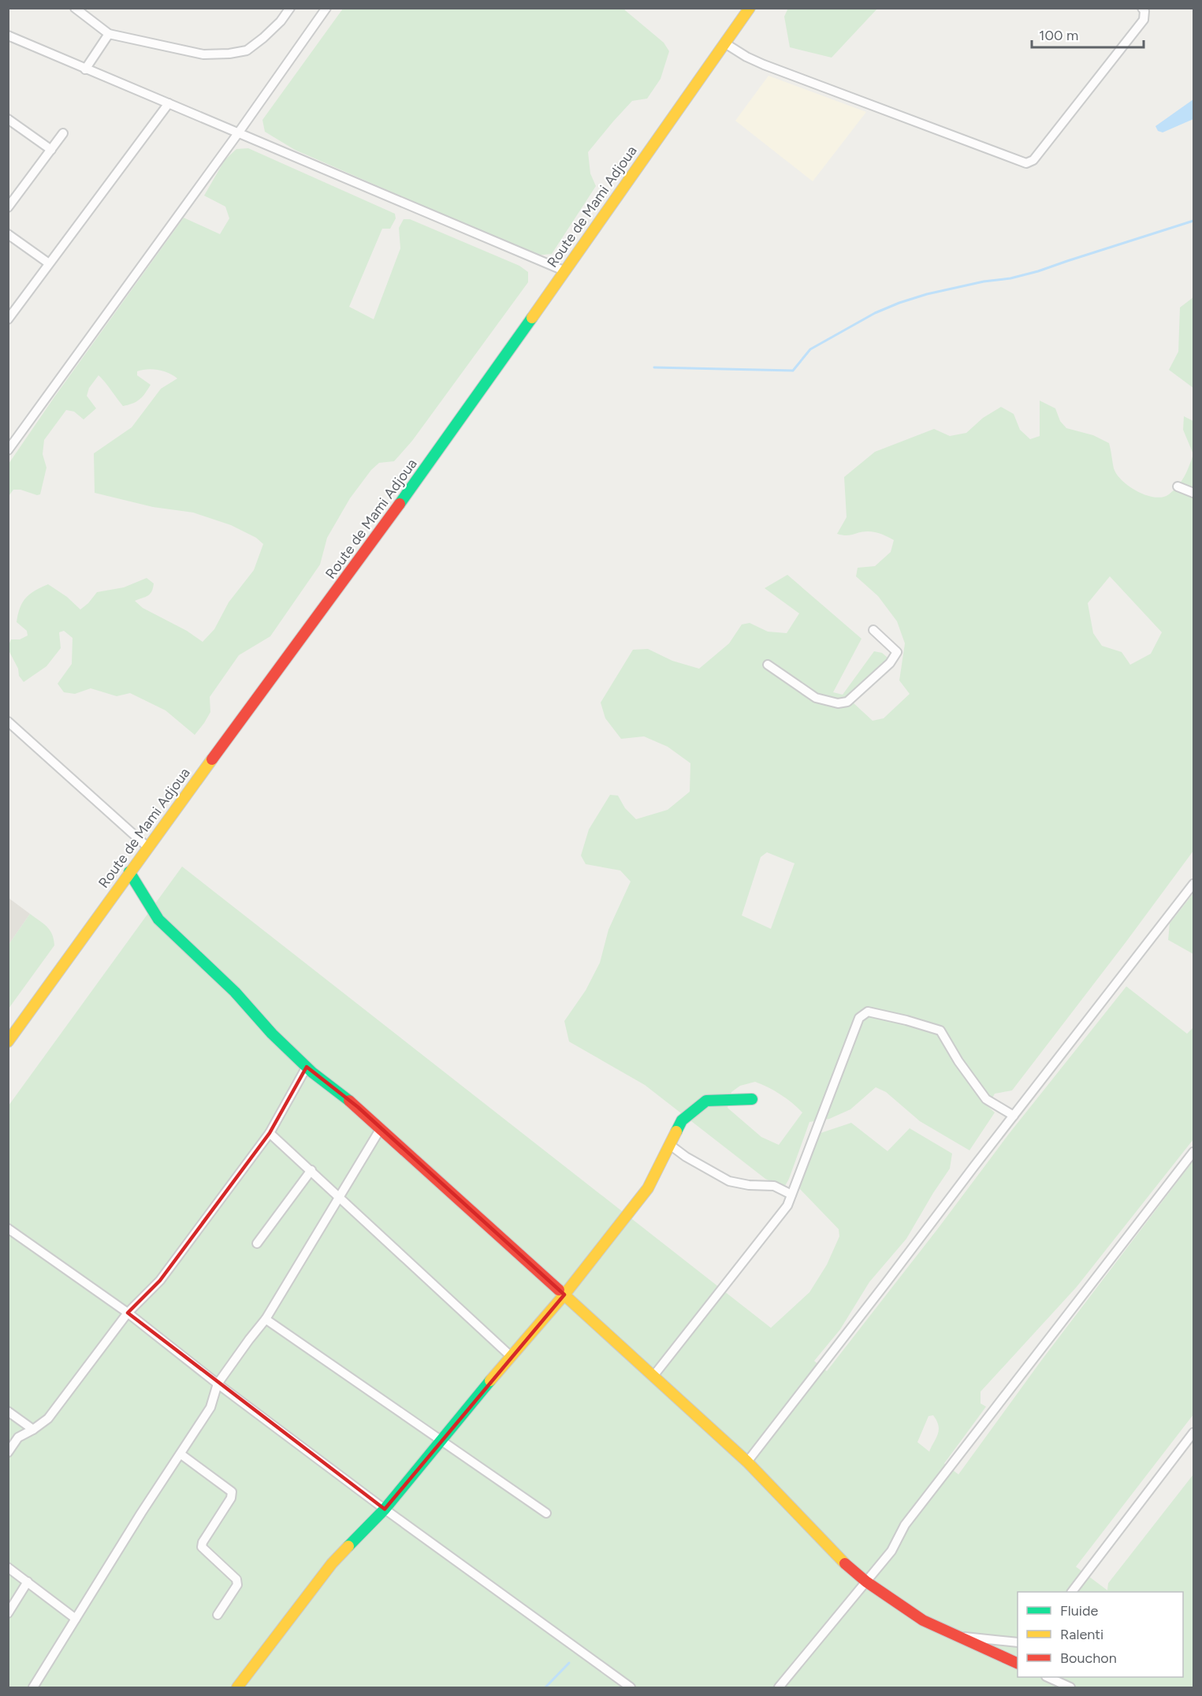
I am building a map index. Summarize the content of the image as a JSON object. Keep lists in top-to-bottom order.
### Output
{
  "streets": {
    "street": ["Route de Mami Adjoua"]
  },
  "legend": ["Fluide", "Ralenti", "Bouchon"],
  "scale_bar": "100 m"
}
